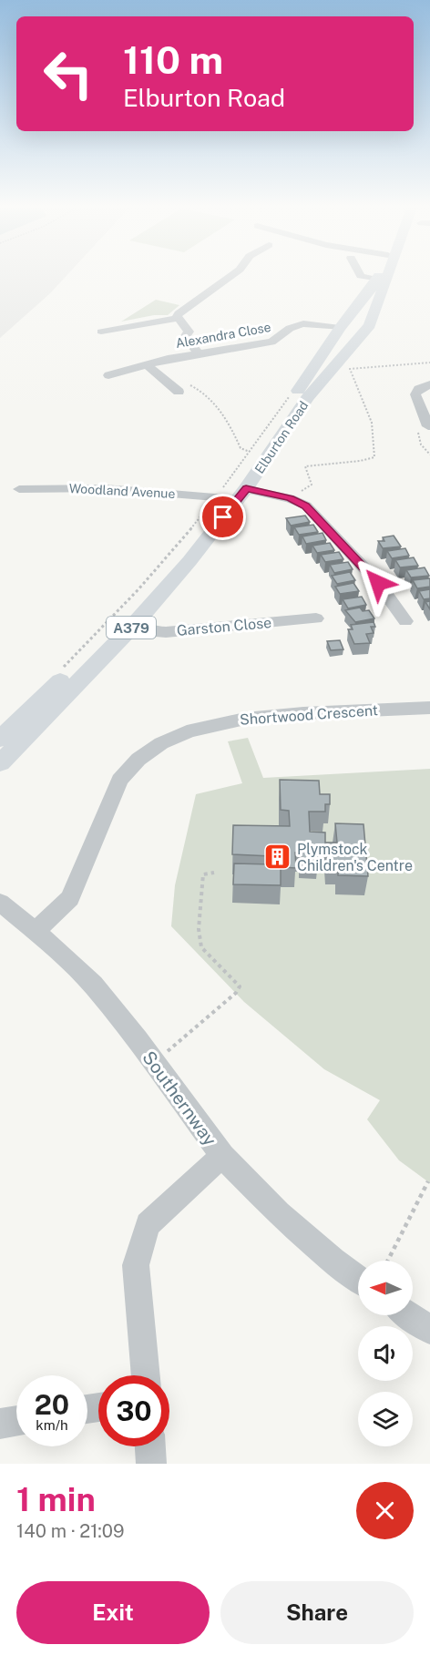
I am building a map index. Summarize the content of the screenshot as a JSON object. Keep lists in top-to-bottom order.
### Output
{
  "streets": {
    "main road": ["Elburton Road", "A379"],
    "street": [
      "Alexandra Close",
      "Woodland Avenue",
      "Garston Close",
      "Shortwood Crescent",
      "Southernway"
    ]
  },
  "crossings": [
    ["Alexandra Close", "Elburton Road"],
    ["Alexandra Close", "A379"],
    ["Elburton Road", "Woodland Avenue"],
    ["Elburton Road", "Garston Close"],
    ["Elburton Road", "A379"],
    ["Shortwood Crescent", "Southernway"]
  ],
  "places": {
    "building": ["Plymstock Children's Centre"]
  },
  "north": "left",
  "page": {
    "turn": ["110 m", "Elburton Road"],
    "speed": "20 km/h",
    "limit": "30",
    "heading": ["1 min", "140 m · 21:09"],
    "buttons": ["Exit", "Share"]
  }
}
